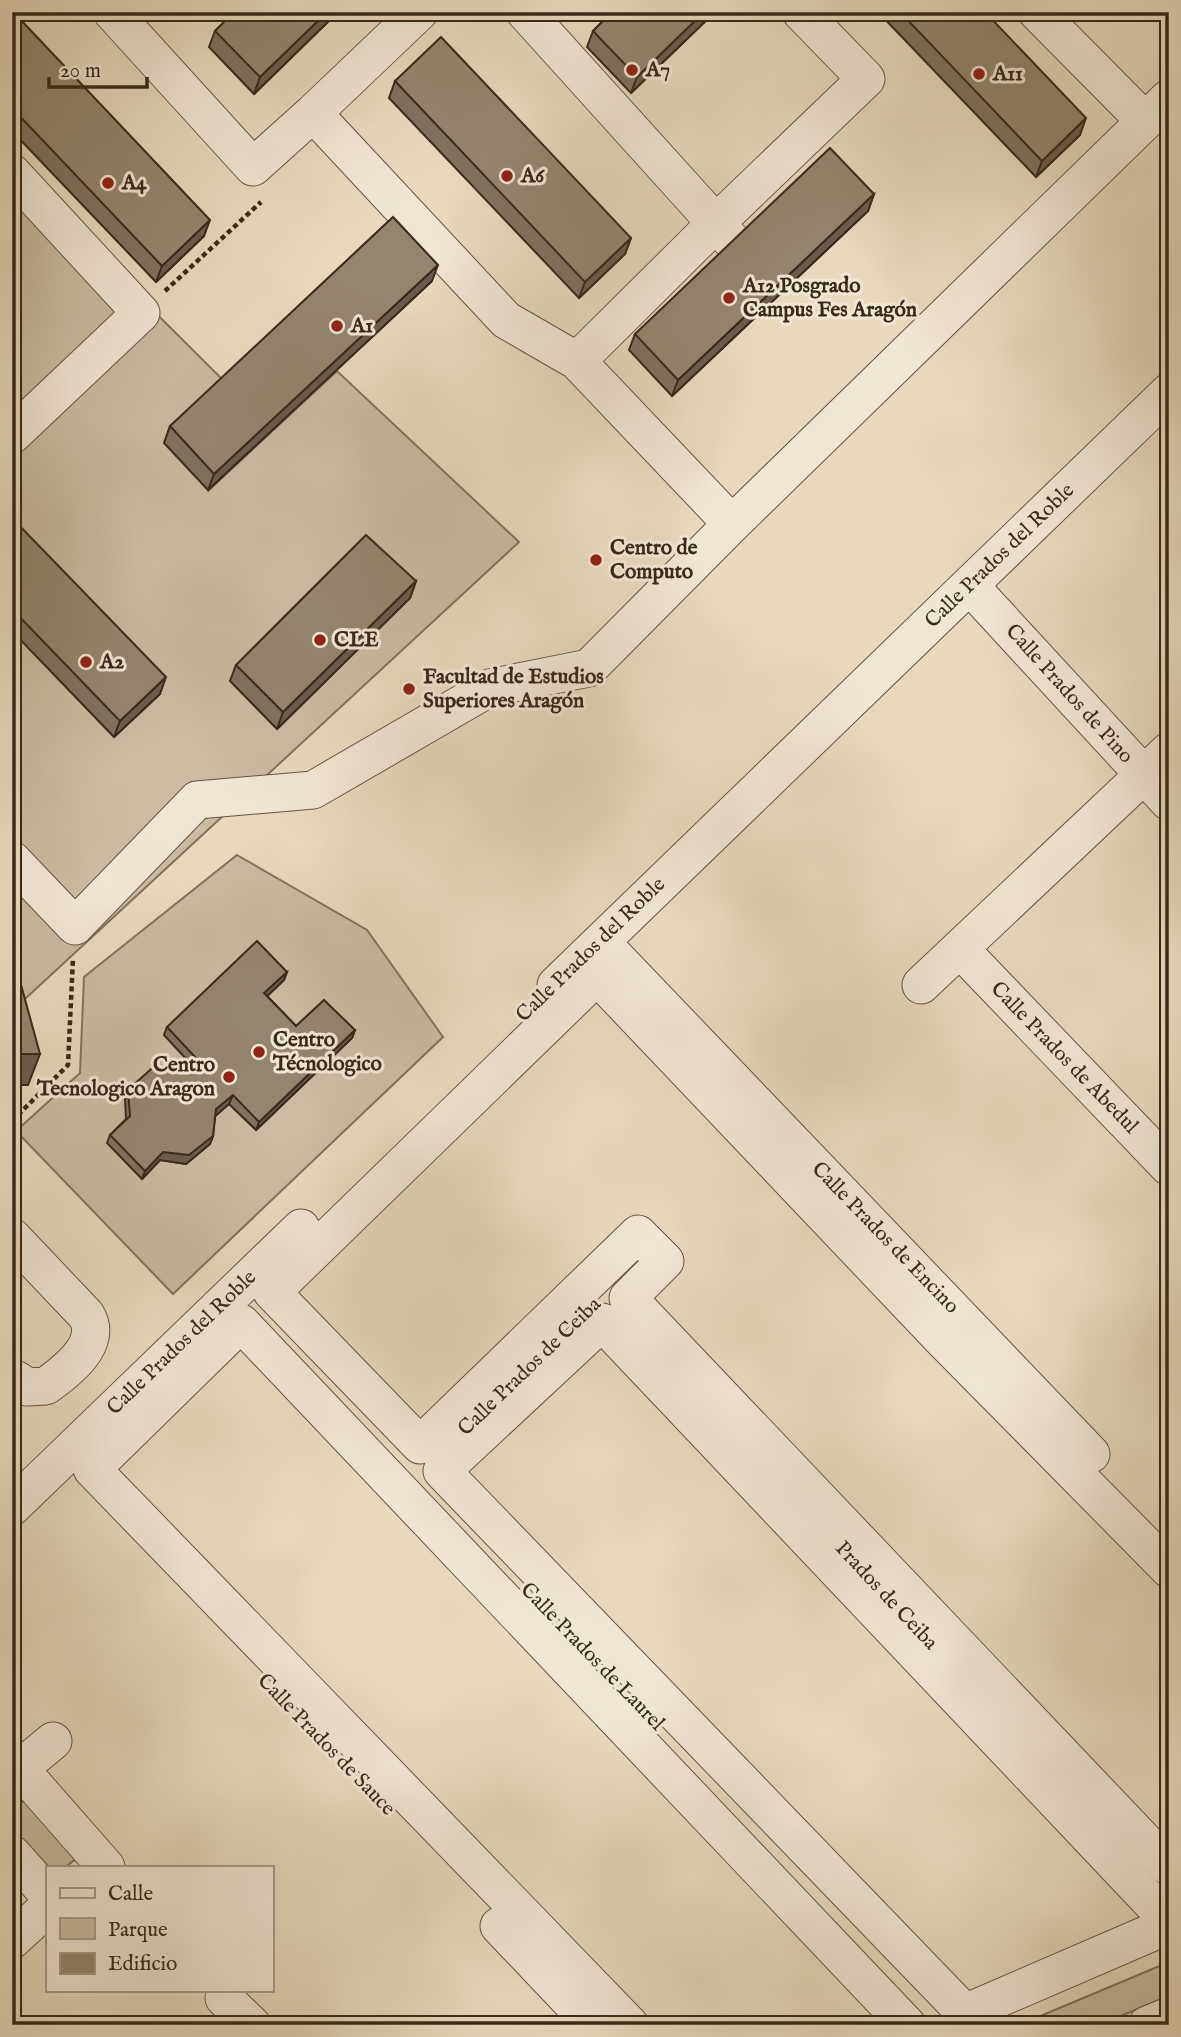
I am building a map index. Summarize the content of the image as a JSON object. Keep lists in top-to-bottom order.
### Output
{
  "streets": {
    "street": [
      "Calle Prados del Roble",
      "Calle Prados de Pino",
      "Calle Prados de Abedul",
      "Calle Prados de Encino",
      "Calle Prados de Ceiba",
      "Prados de Ceiba",
      "Calle Prados de Laurel",
      "Calle Prados de Sauce"
    ]
  },
  "crossings": [
    ["Calle Prados del Roble", "Calle Prados de Pino"],
    ["Calle Prados del Roble", "Calle Prados de Encino"],
    ["Calle Prados del Roble", "Calle Prados de Laurel"],
    ["Calle Prados del Roble", "Calle Prados de Sauce"],
    ["Calle Prados de Ceiba", "Prados de Ceiba"],
    ["Calle Prados de Ceiba", "Calle Prados de Laurel"]
  ],
  "places": [
    "A7",
    "A11",
    "A6",
    "A4",
    "A12 Posgrado Campus Fes Aragón",
    "A1",
    "Centro de Computo",
    "CLE",
    "A2",
    "Facultad de Estudios Superiores Aragón",
    "Centro Técnologico",
    "Centro Tecnologico Aragon"
  ],
  "legend": ["Calle", "Parque", "Edificio"],
  "scale_bar": "20 m"
}
